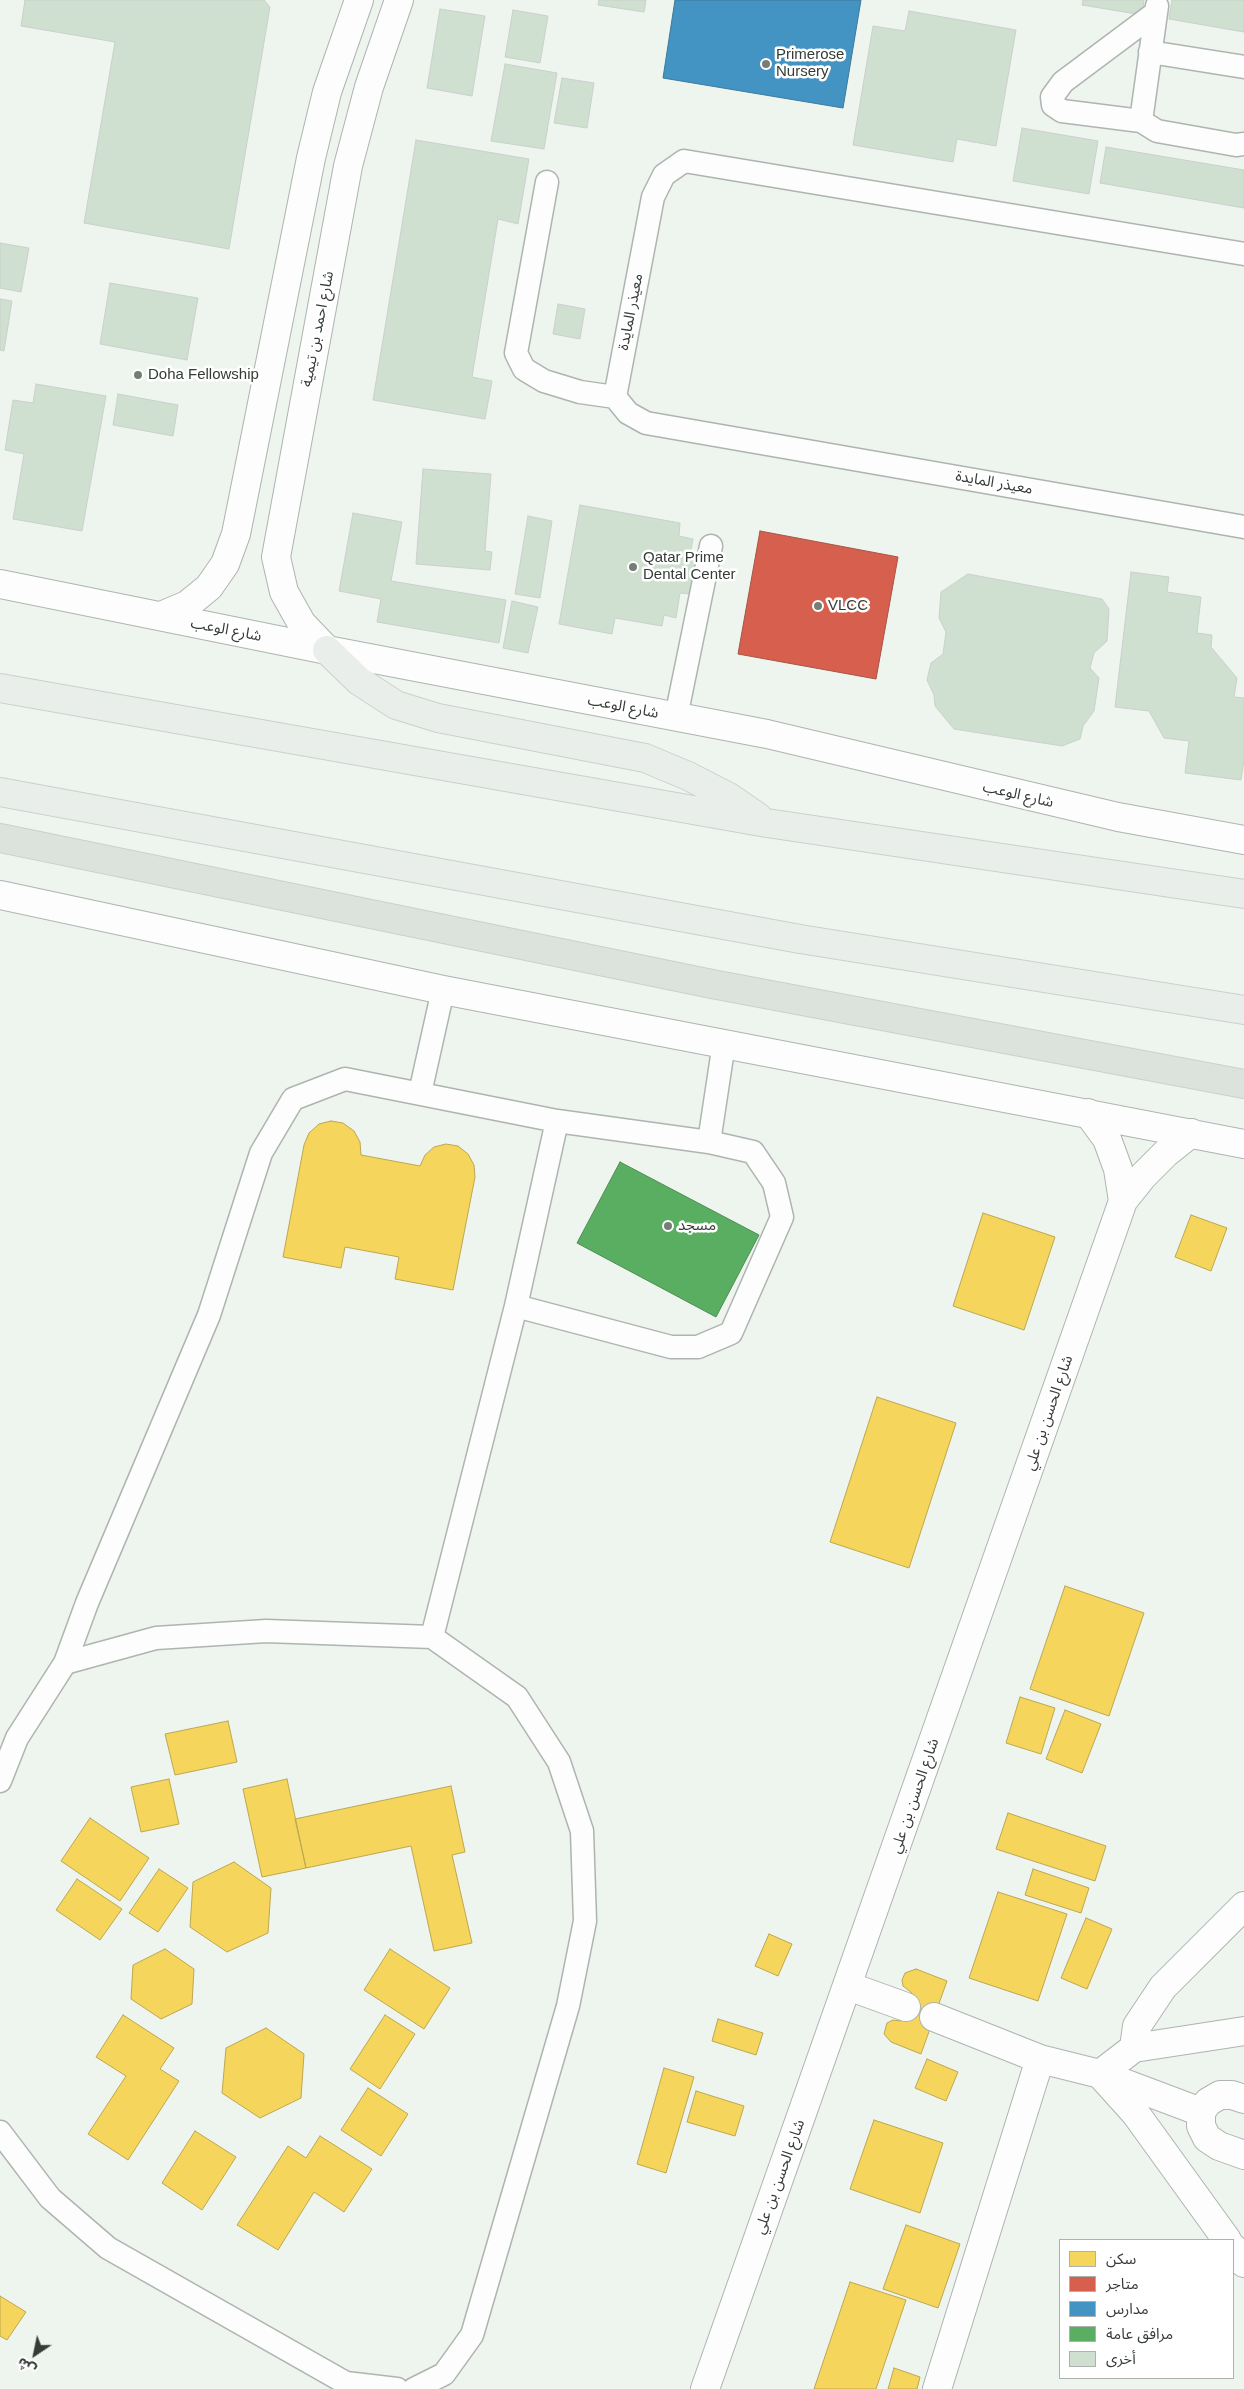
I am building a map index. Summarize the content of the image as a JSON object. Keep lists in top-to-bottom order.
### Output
{
  "streets": {
    "street": ["شارع احمد بن تيمية", "شارع الوعب", "شارع الحسن بن علي"],
    "lane": ["معيذر المايدة"]
  },
  "crossings": [
    ["شارع احمد بن تيمية", "شارع الوعب"]
  ],
  "places": [
    "Primerose Nursery",
    "Doha Fellowship",
    "Qatar Prime Dental Center",
    "VLCC",
    "مسجد"
  ],
  "legend": [
    "سكن",
    "متاجر",
    "مدارس",
    "مرافق عامة",
    "أخرى"
  ],
  "north": "bottom left"
}
